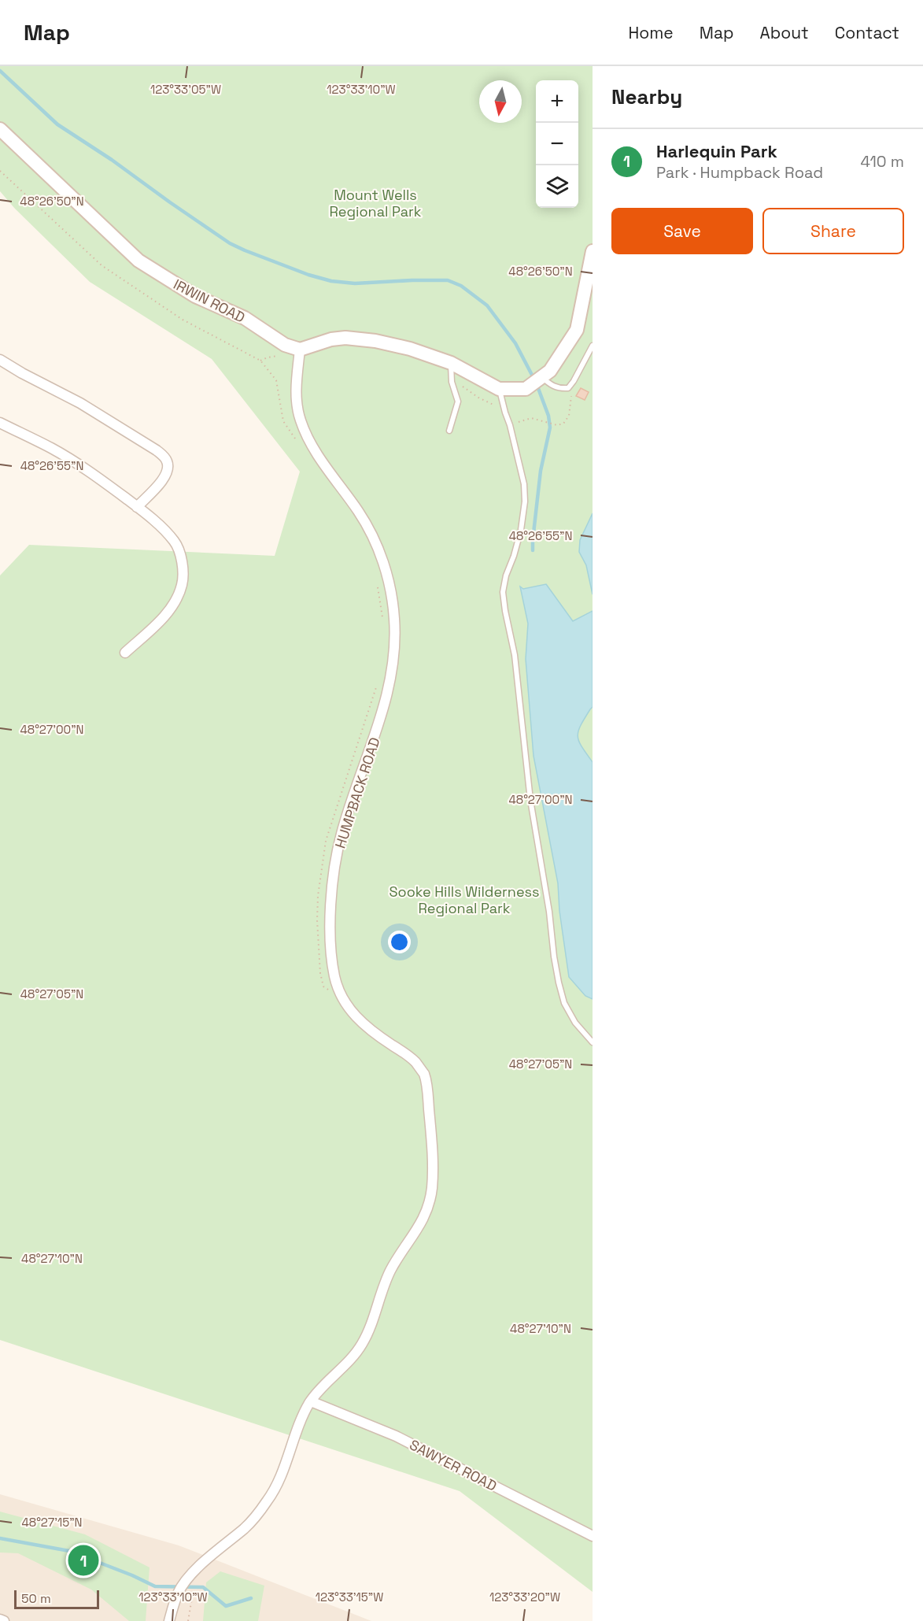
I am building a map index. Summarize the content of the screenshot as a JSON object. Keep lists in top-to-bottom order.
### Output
{
  "streets": {
    "street": ["IRWIN ROAD", "HUMPBACK ROAD", "SAWYER ROAD"]
  },
  "crossings": [
    ["IRWIN ROAD", "HUMPBACK ROAD"],
    ["HUMPBACK ROAD", "SAWYER ROAD"]
  ],
  "parks": ["Mount Wells Regional Park", "Sooke Hills Wilderness Regional Park"],
  "scale_bar": "50 m",
  "north": "bottom",
  "page": {
    "header": "Map",
    "nav": [
      "Home",
      "Map",
      "About",
      "Contact"
    ],
    "heading": "Nearby",
    "map_buttons": ["+", "−"],
    "list": [
      {
        "mark": "1",
        "name": "Harlequin Park",
        "note": "Park · Humpback Road",
        "value": "410 m"
      }
    ],
    "buttons": ["Save", "Share"],
    "pins": "1",
    "scale": "50 m"
  },
  "coordinates": [
    "123°33'05\"W",
    "123°33'10\"W",
    "48°26'50\"N",
    "48°26'55\"N",
    "48°27'00\"N",
    "48°27'05\"N",
    "48°27'10\"N",
    "48°27'15\"N",
    "123°33'15\"W",
    "123°33'20\"W"
  ]
}
